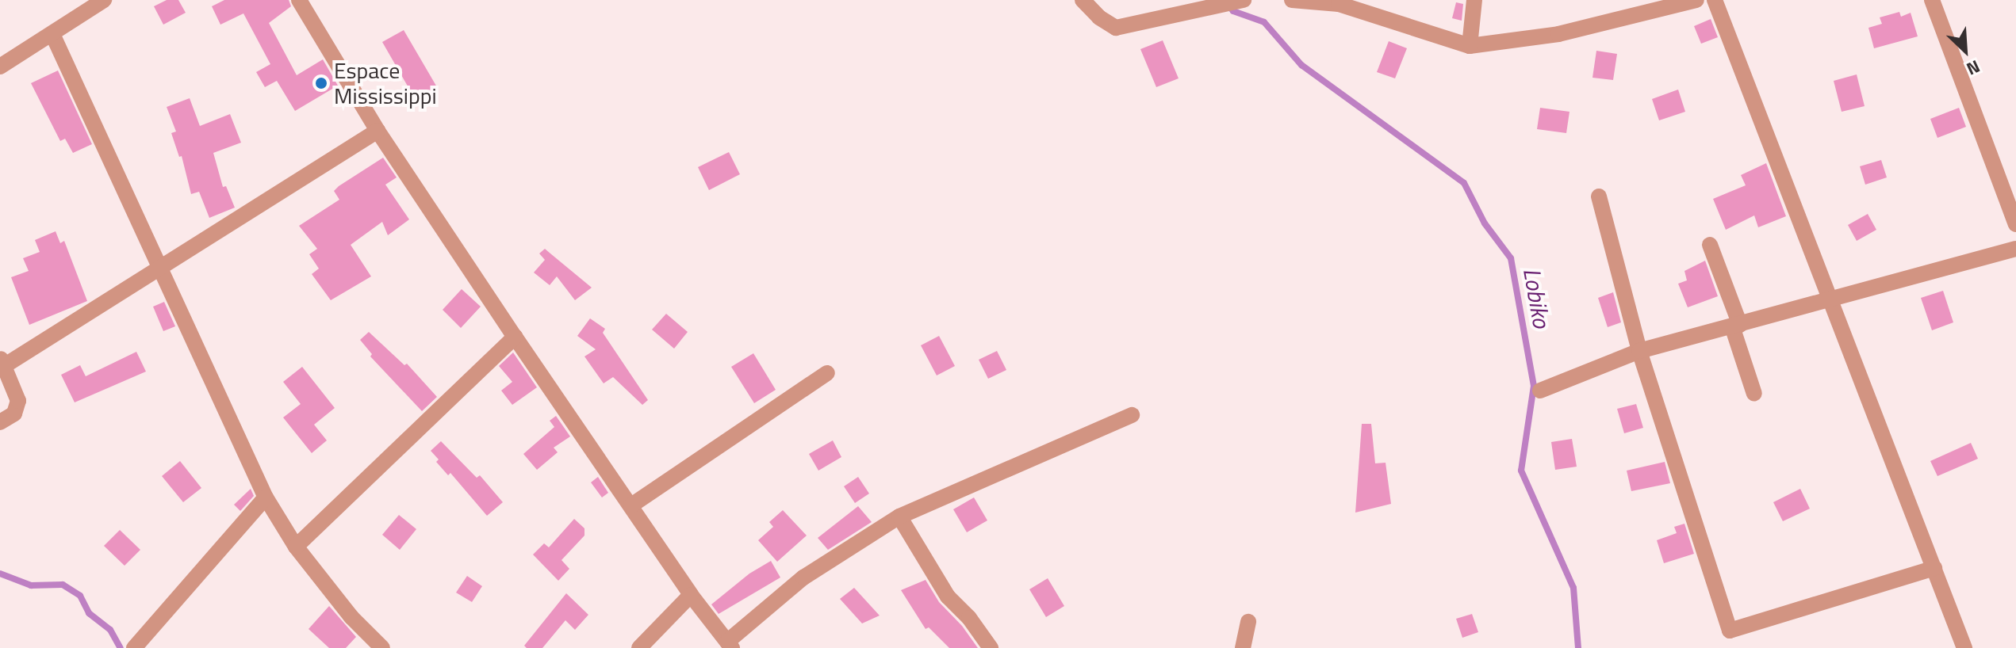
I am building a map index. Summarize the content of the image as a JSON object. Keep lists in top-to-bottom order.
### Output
{
  "water": ["Lobiko"],
  "places": ["Espace Mississippi"],
  "north": "bottom right"
}
